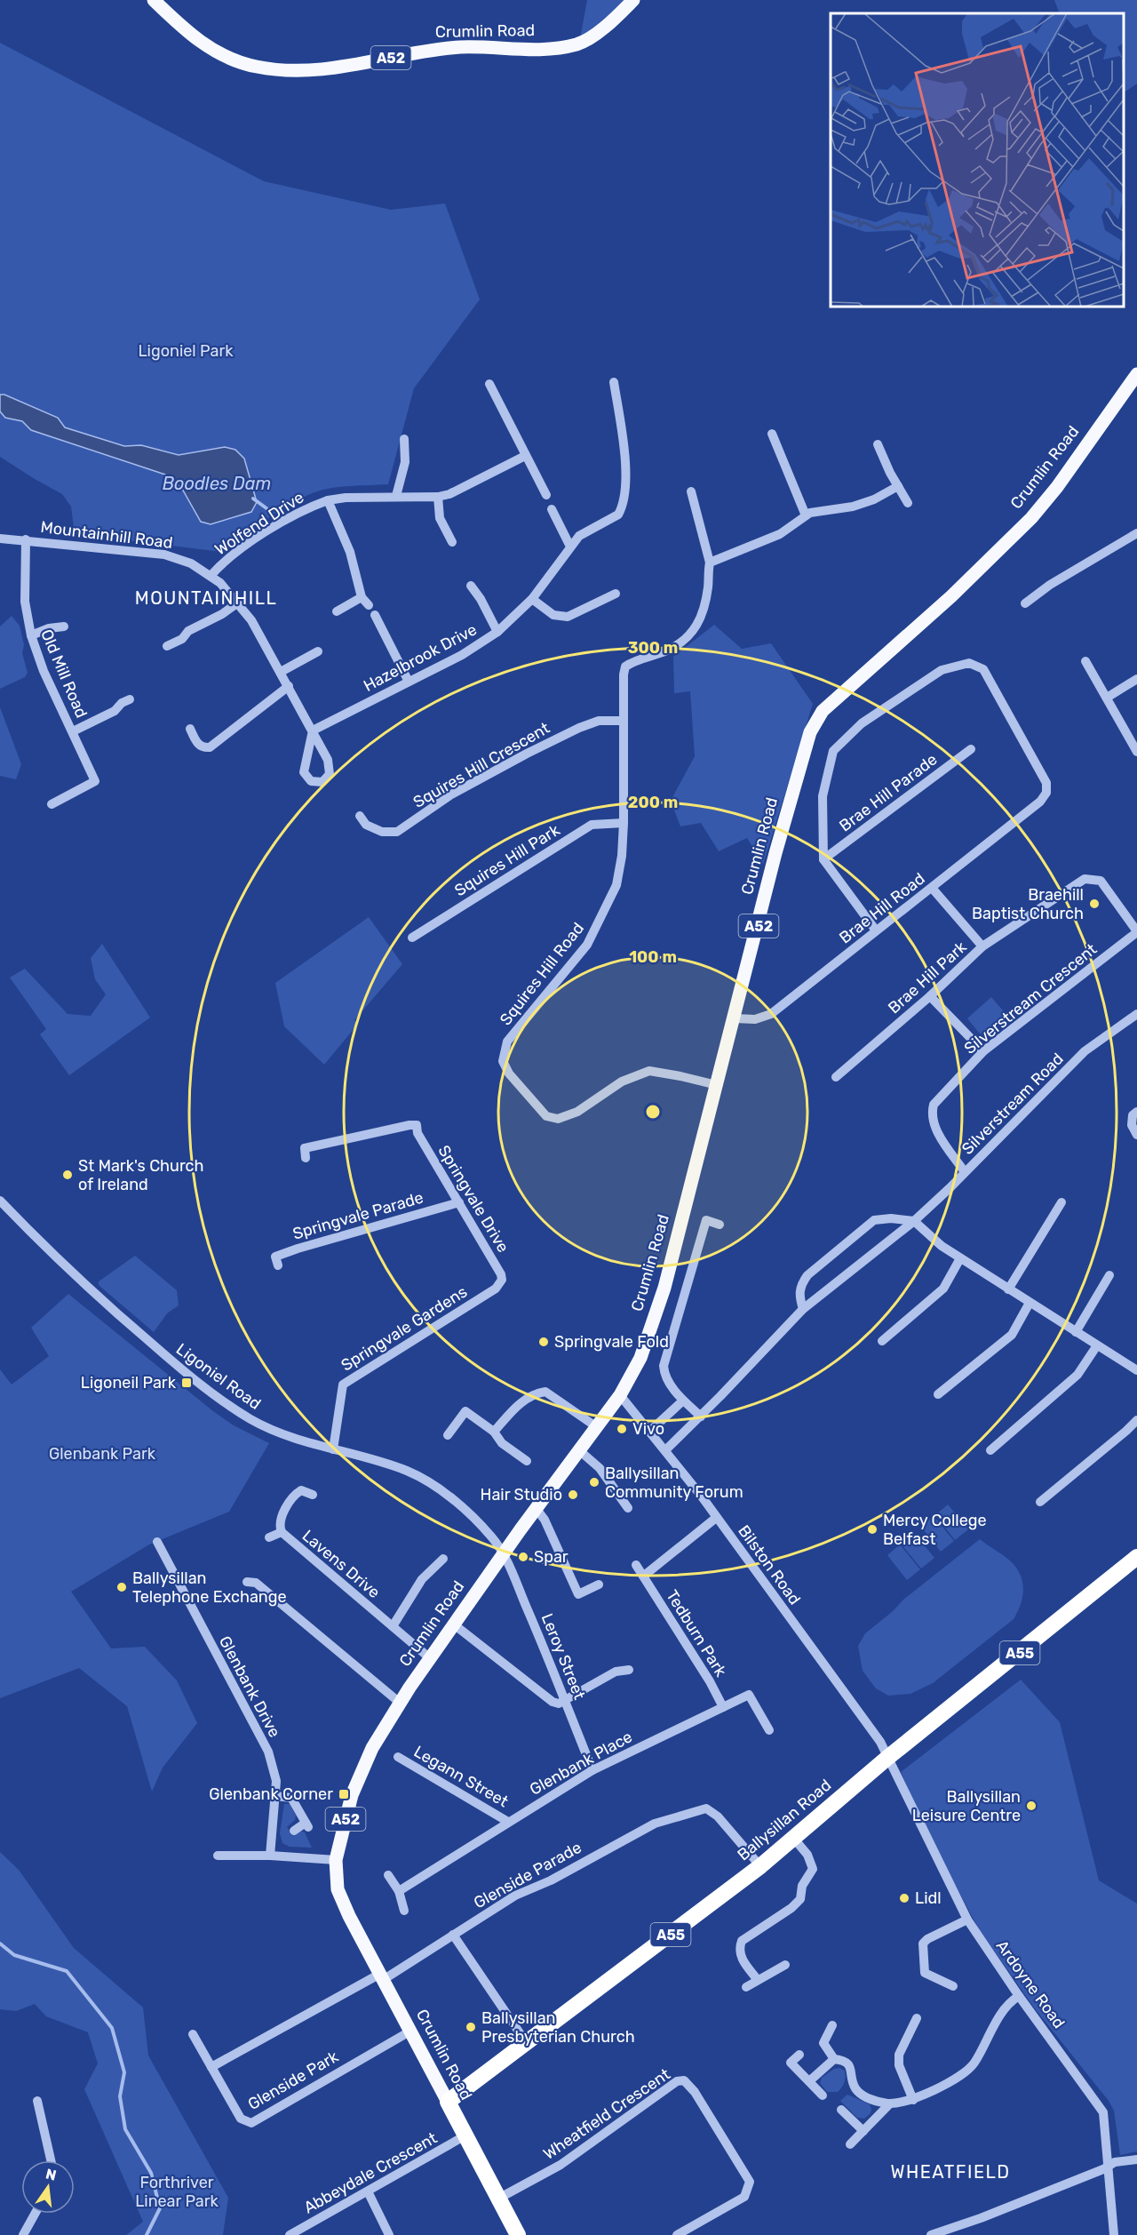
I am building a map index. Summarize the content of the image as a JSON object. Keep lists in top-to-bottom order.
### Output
{
  "streets": {
    "highway": ["Crumlin Road", "A55", "Ballysillan Road"],
    "main road": ["A52"],
    "street": [
      "Wolfend Drive",
      "Mountainhill Road",
      "Hazelbrook Drive",
      "Old Mill Road",
      "Squires Hill Crescent",
      "Brae Hill Parade",
      "Squires Hill Park",
      "Brae Hill Road",
      "Squires Hill Road",
      "Brae Hill Park",
      "Silverstream Crescent",
      "Silverstream Road",
      "Springvale Drive",
      "Springvale Parade",
      "Springvale Gardens",
      "Ligoniel Road",
      "Lavens Drive",
      "Bilston Road",
      "Tedburn Park",
      "Leroy Street",
      "Glenbank Drive",
      "Glenbank Place",
      "Legann Street",
      "Glenside Parade",
      "Ardoyne Road",
      "Glenside Park",
      "Wheatfield Crescent",
      "Abbeydale Crescent"
    ]
  },
  "crossings": [
    ["Crumlin Road", "Brae Hill Road"],
    ["Crumlin Road", "Squires Hill Road"],
    ["Crumlin Road", "Ligoniel Road"],
    ["Crumlin Road", "Lavens Drive"],
    ["Crumlin Road", "Bilston Road"],
    ["Crumlin Road", "Leroy Street"],
    ["Crumlin Road", "Ballysillan Road"],
    ["Crumlin Road", "Glenside Parade"],
    ["Crumlin Road", "Glenside Park"],
    ["Crumlin Road", "Wheatfield Crescent"],
    ["Crumlin Road", "Abbeydale Crescent"],
    ["Wolfend Drive", "Mountainhill Road"],
    ["Mountainhill Road", "Hazelbrook Drive"],
    ["Mountainhill Road", "Old Mill Road"],
    ["Squires Hill Crescent", "Squires Hill Road"],
    ["Brae Hill Parade", "Brae Hill Road"],
    ["Squires Hill Park", "Squires Hill Road"],
    ["Brae Hill Park", "Silverstream Crescent"],
    ["Silverstream Crescent", "Silverstream Road"],
    ["Silverstream Road", "Bilston Road"],
    ["Springvale Drive", "Springvale Parade"],
    ["Springvale Drive", "Springvale Gardens"],
    ["Springvale Gardens", "Ligoniel Road"],
    ["Ligoniel Road", "Leroy Street"],
    ["Bilston Road", "Ballysillan Road"],
    ["Bilston Road", "Ardoyne Road"],
    ["Tedburn Park", "Glenbank Place"],
    ["Leroy Street", "Glenbank Place"],
    ["Glenbank Place", "Legann Street"],
    ["Ballysillan Road", "Glenside Parade"],
    ["Ballysillan Road", "Ardoyne Road"]
  ],
  "districts": ["MOUNTAINHILL", "WHEATFIELD"],
  "water": ["Boodles Dam"],
  "parks": ["Ligoniel Park", "Glenbank Park", "Forthriver Linear Park"],
  "places": {
    "other": [
      "Braehill Baptist Church",
      "St Mark's Church of Ireland",
      "Springvale Fold",
      "Vivo",
      "Ballysillan Community Forum",
      "Hair Studio",
      "Mercy College Belfast",
      "Spar",
      "Ballysillan Telephone Exchange",
      "Ballysillan Leisure Centre",
      "Lidl",
      "Ballysillan Presbyterian Church"
    ],
    "transit": ["Ligoneil Park", "Glenbank Corner"]
  },
  "north": "top",
  "rings": ["300 m", "200 m", "100 m"]
}
